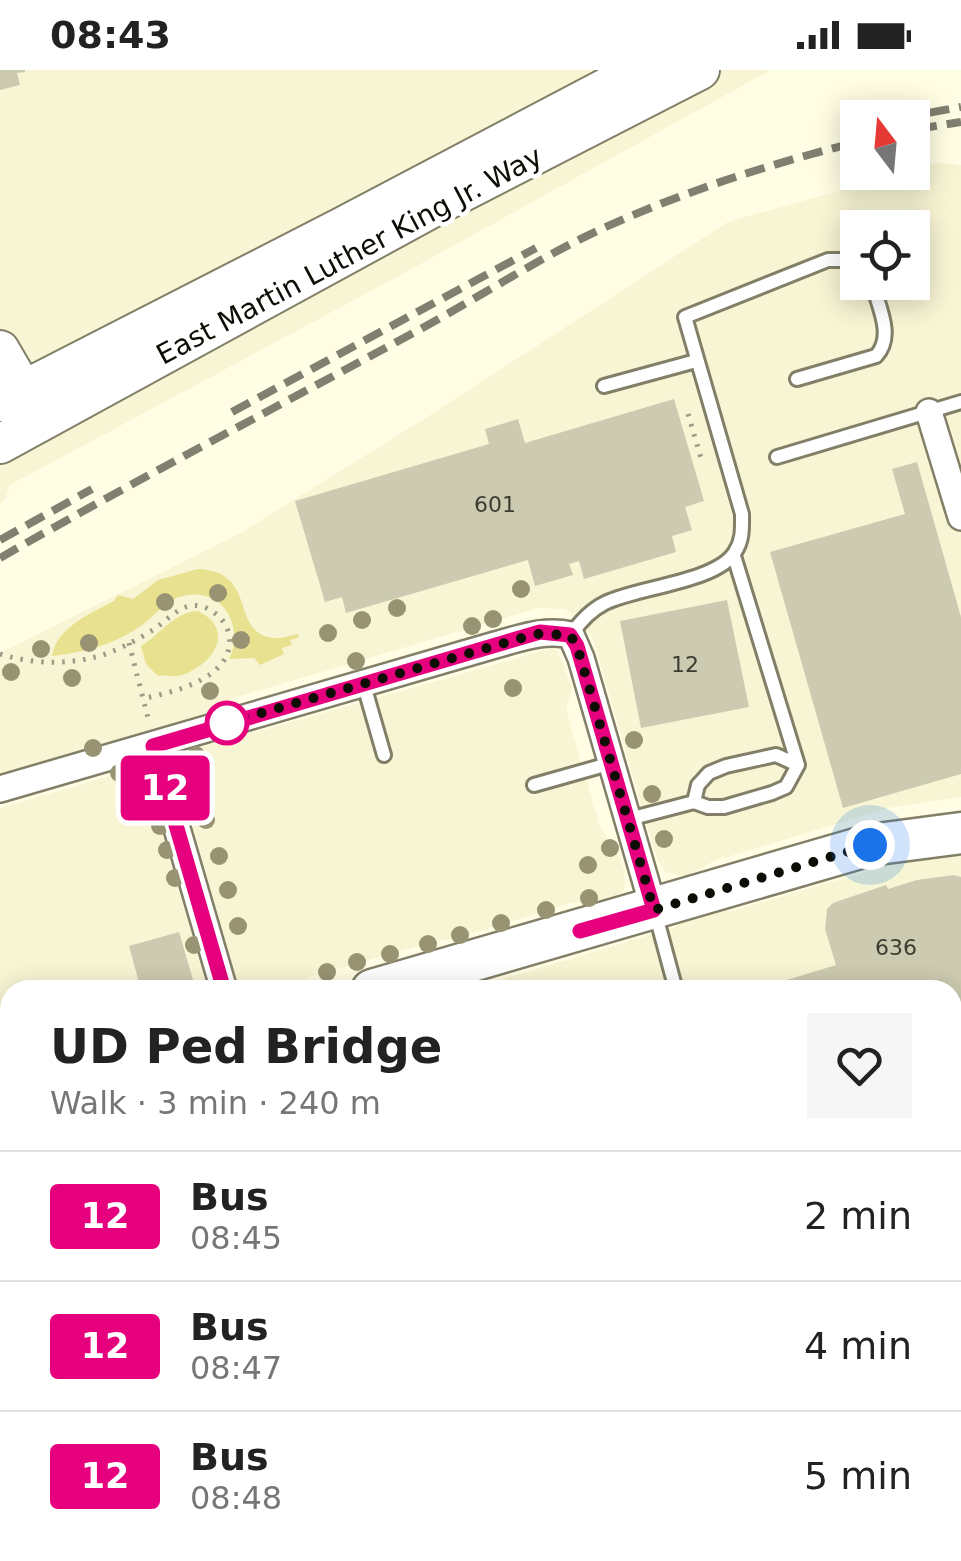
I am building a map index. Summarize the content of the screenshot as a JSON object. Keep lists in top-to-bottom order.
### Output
{
  "streets": {
    "street": ["East Martin Luther King Jr. Way"]
  },
  "lines": ["bus line 12"],
  "house_numbers": ["601", "12", "636"],
  "north": "top",
  "page": {
    "status": "08:43",
    "on_map": "12",
    "heading": ["UD Ped Bridge", "Walk · 3 min · 240 m"],
    "list": [
      {
        "mark": "12",
        "name": "Bus",
        "note": "08:45",
        "value": "2 min"
      },
      {
        "mark": "12",
        "name": "Bus",
        "note": "08:47",
        "value": "4 min"
      },
      {
        "mark": "12",
        "name": "Bus",
        "note": "08:48",
        "value": "5 min"
      }
    ]
  }
}
